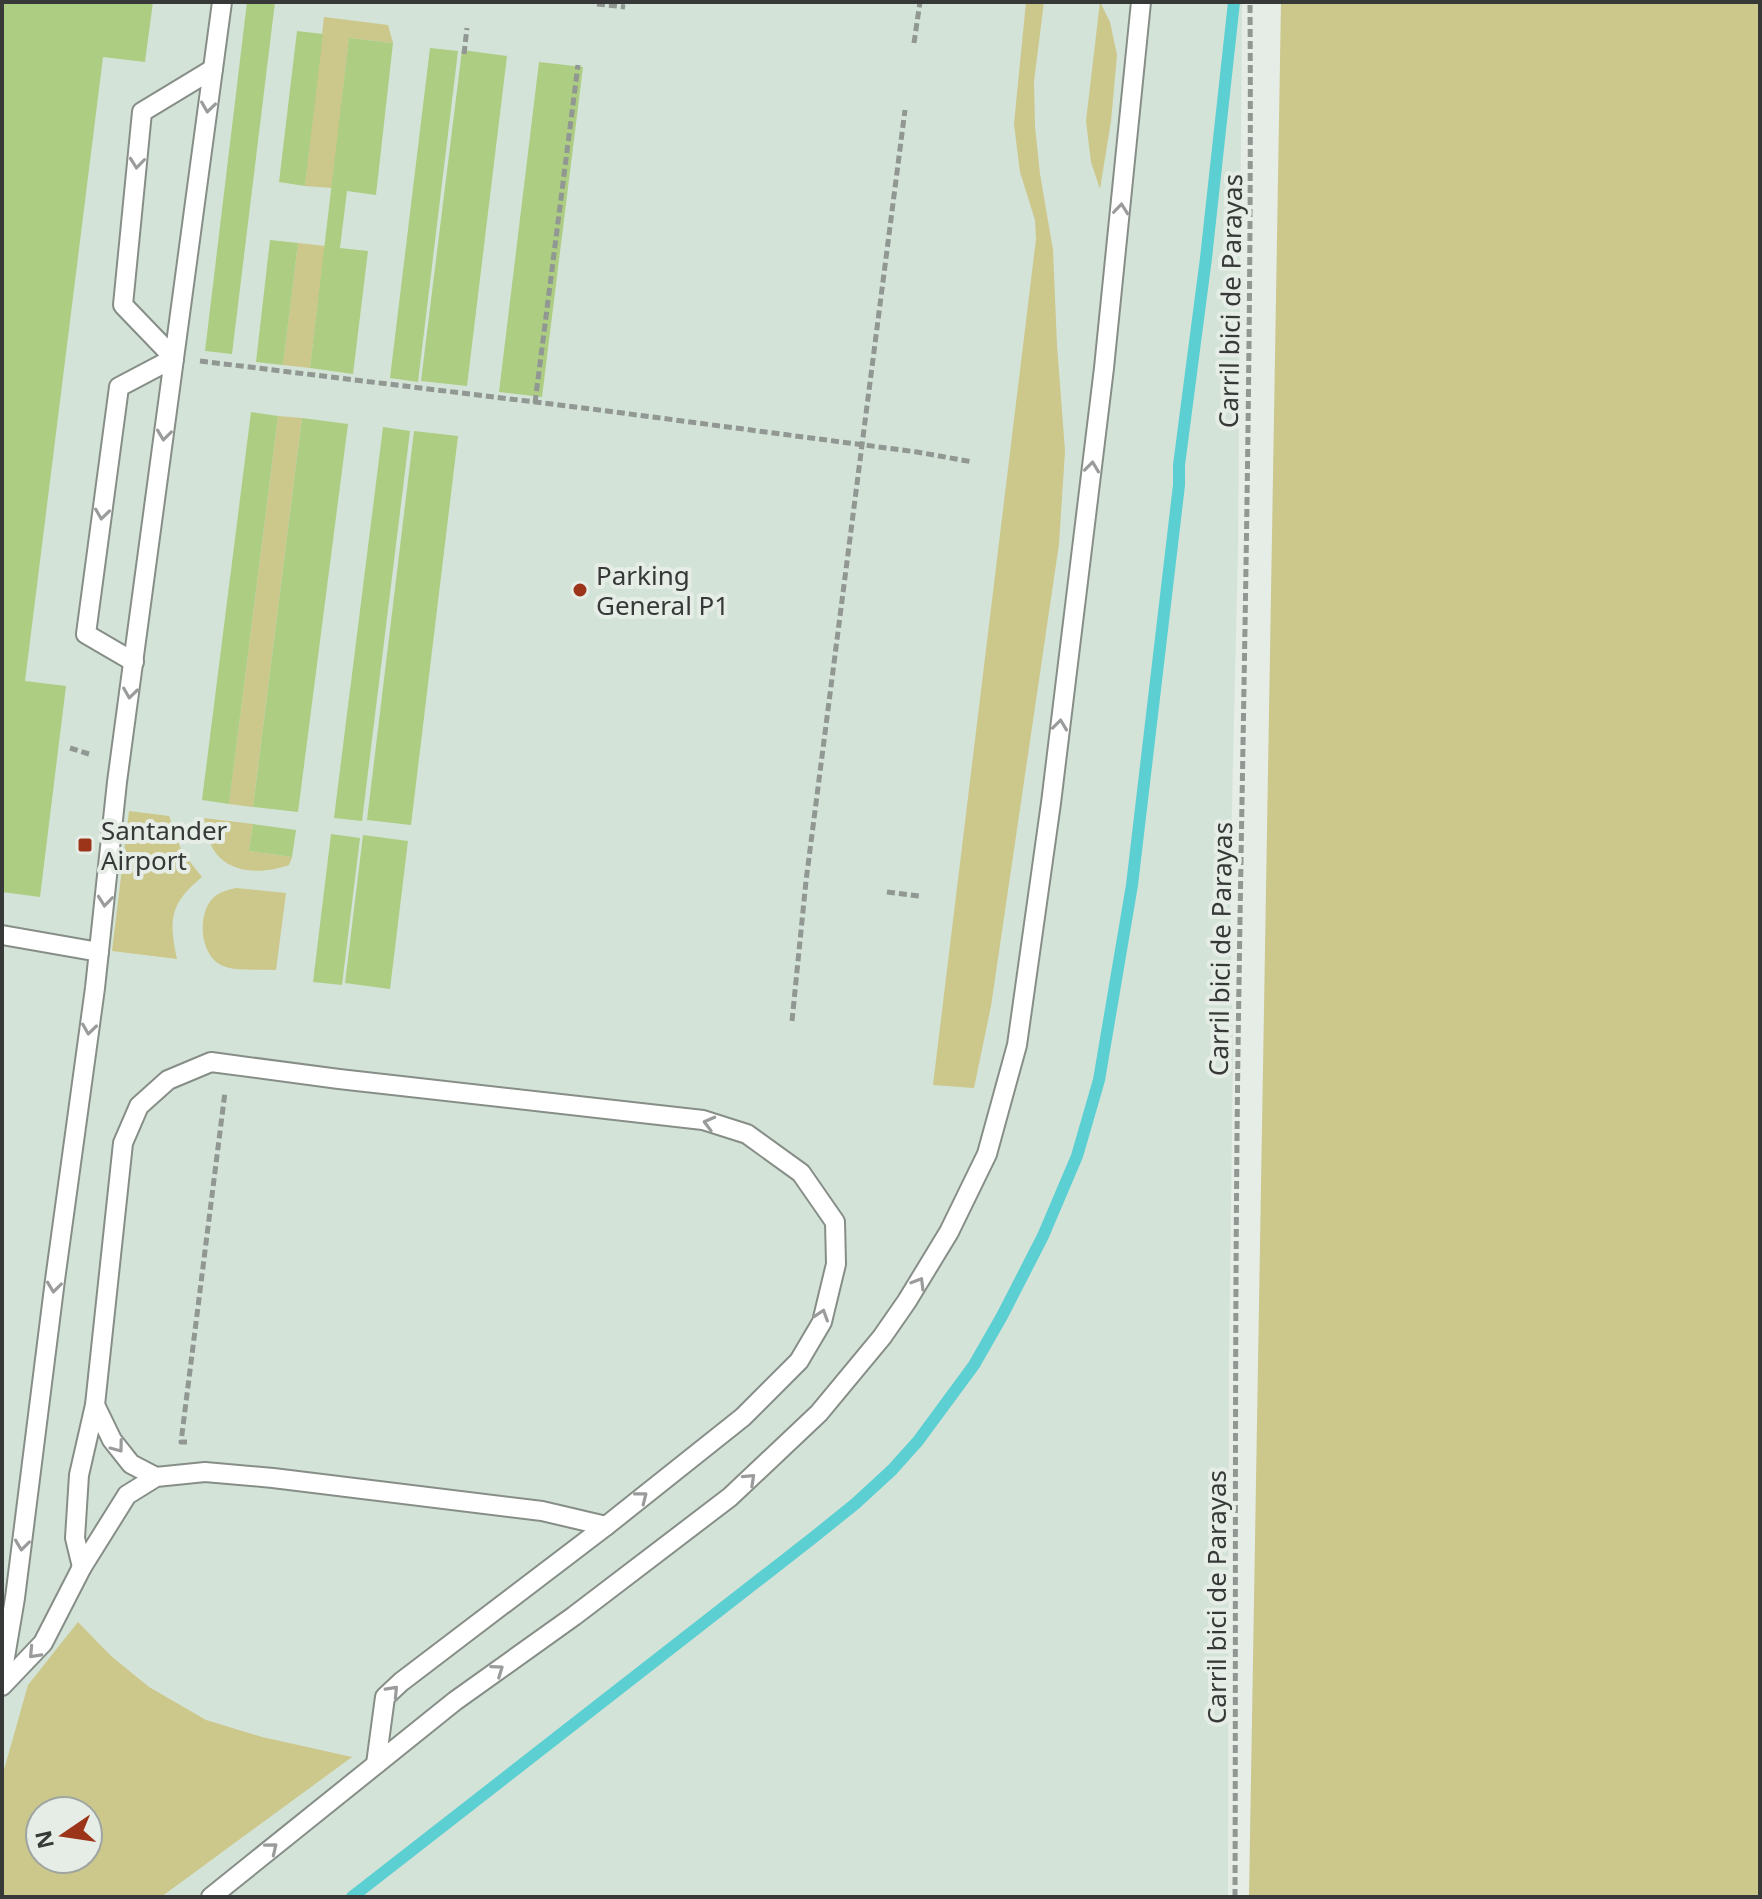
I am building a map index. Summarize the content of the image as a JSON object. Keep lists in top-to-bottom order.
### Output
{
  "streets": {
    "path": ["Carril bici de Parayas"]
  },
  "places": {
    "other": ["Parking General P1"],
    "transit": ["Santander Airport"]
  },
  "north": "left"
}
